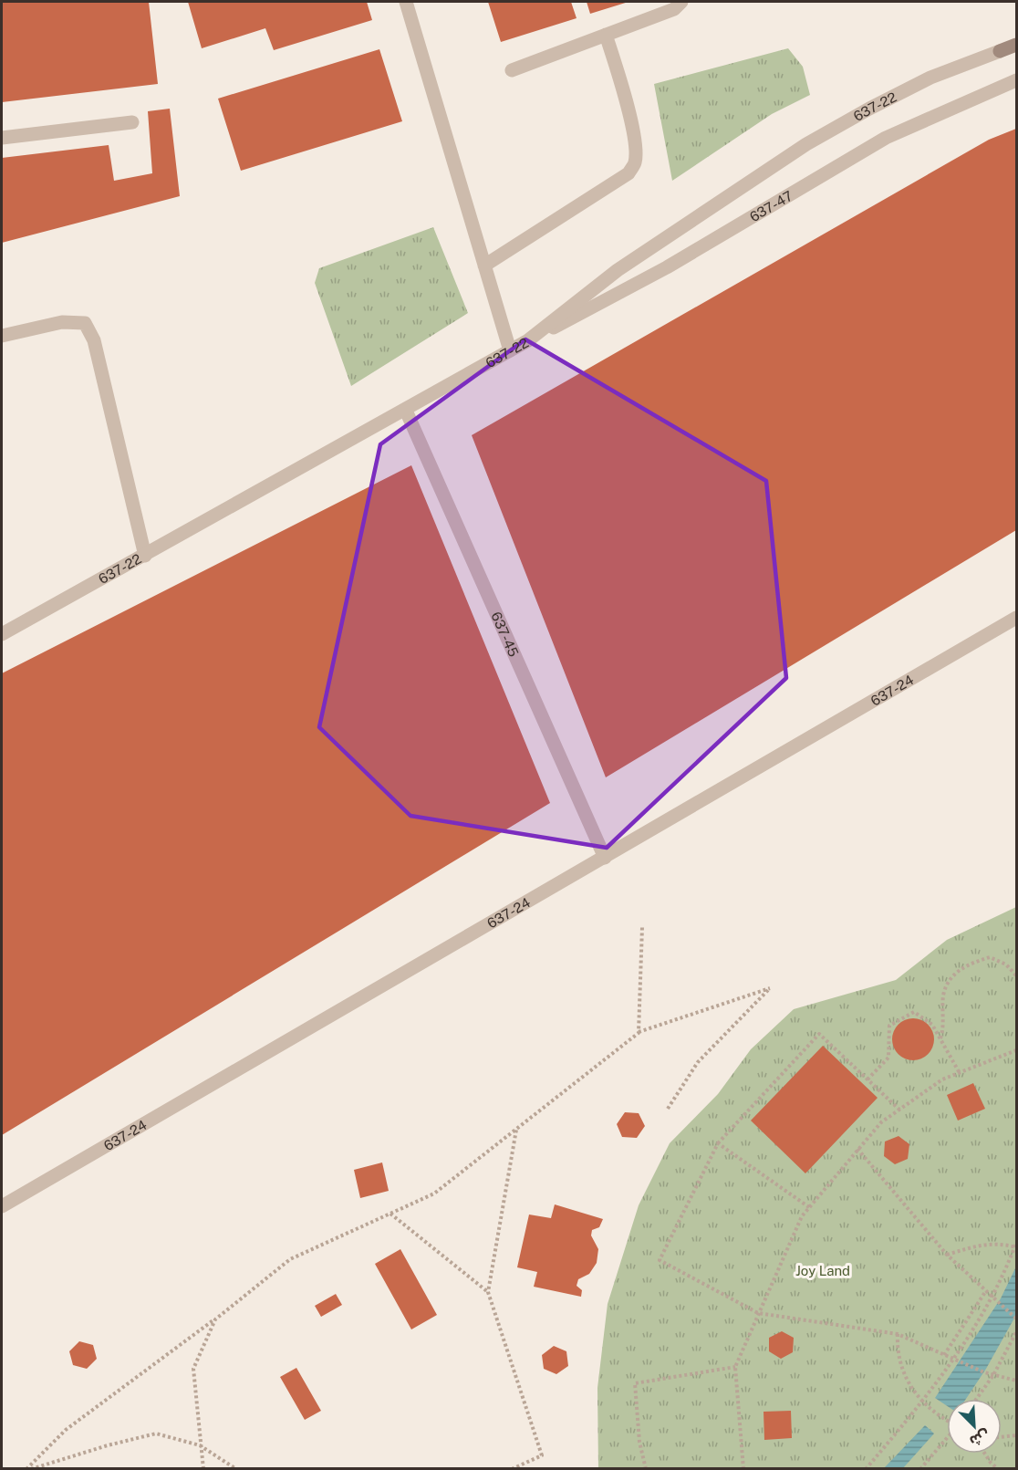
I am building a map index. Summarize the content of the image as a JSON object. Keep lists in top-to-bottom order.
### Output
{
  "streets": {
    "street": [
      "637-22",
      "637-47",
      "637-45",
      "637-24"
    ]
  },
  "crossings": [
    ["637-22", "637-47"],
    ["637-22", "637-45"],
    ["637-45", "637-24"]
  ],
  "parks": ["Joy Land"],
  "north": "bottom right"
}
